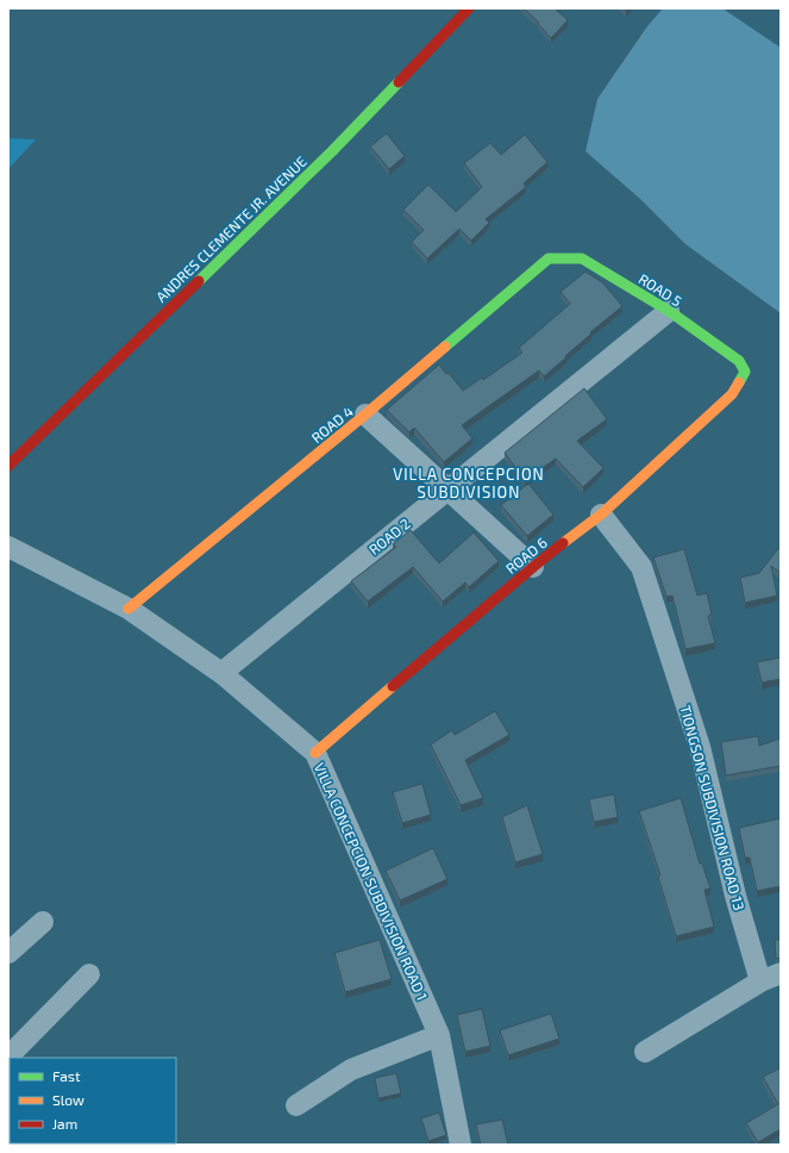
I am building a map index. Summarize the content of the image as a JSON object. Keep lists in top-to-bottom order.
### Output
{
  "streets": {
    "street": [
      "ANDRES CLEMENTE JR. AVENUE",
      "ROAD 5",
      "ROAD 4",
      "ROAD 2",
      "ROAD 6",
      "TIONGSON SUBDIVISION ROAD 13",
      "VILLA CONCEPCION SUBDIVISION ROAD 1"
    ]
  },
  "crossings": [
    ["ROAD 5", "ROAD 4"],
    ["ROAD 5", "ROAD 2"],
    ["ROAD 5", "ROAD 6"],
    ["ROAD 4", "VILLA CONCEPCION SUBDIVISION ROAD 1"],
    ["ROAD 2", "VILLA CONCEPCION SUBDIVISION ROAD 1"],
    ["ROAD 6", "TIONGSON SUBDIVISION ROAD 13"],
    ["ROAD 6", "VILLA CONCEPCION SUBDIVISION ROAD 1"]
  ],
  "districts": ["VILLA CONCEPCION SUBDIVISION"],
  "legend": ["Fast", "Slow", "Jam"]
}
